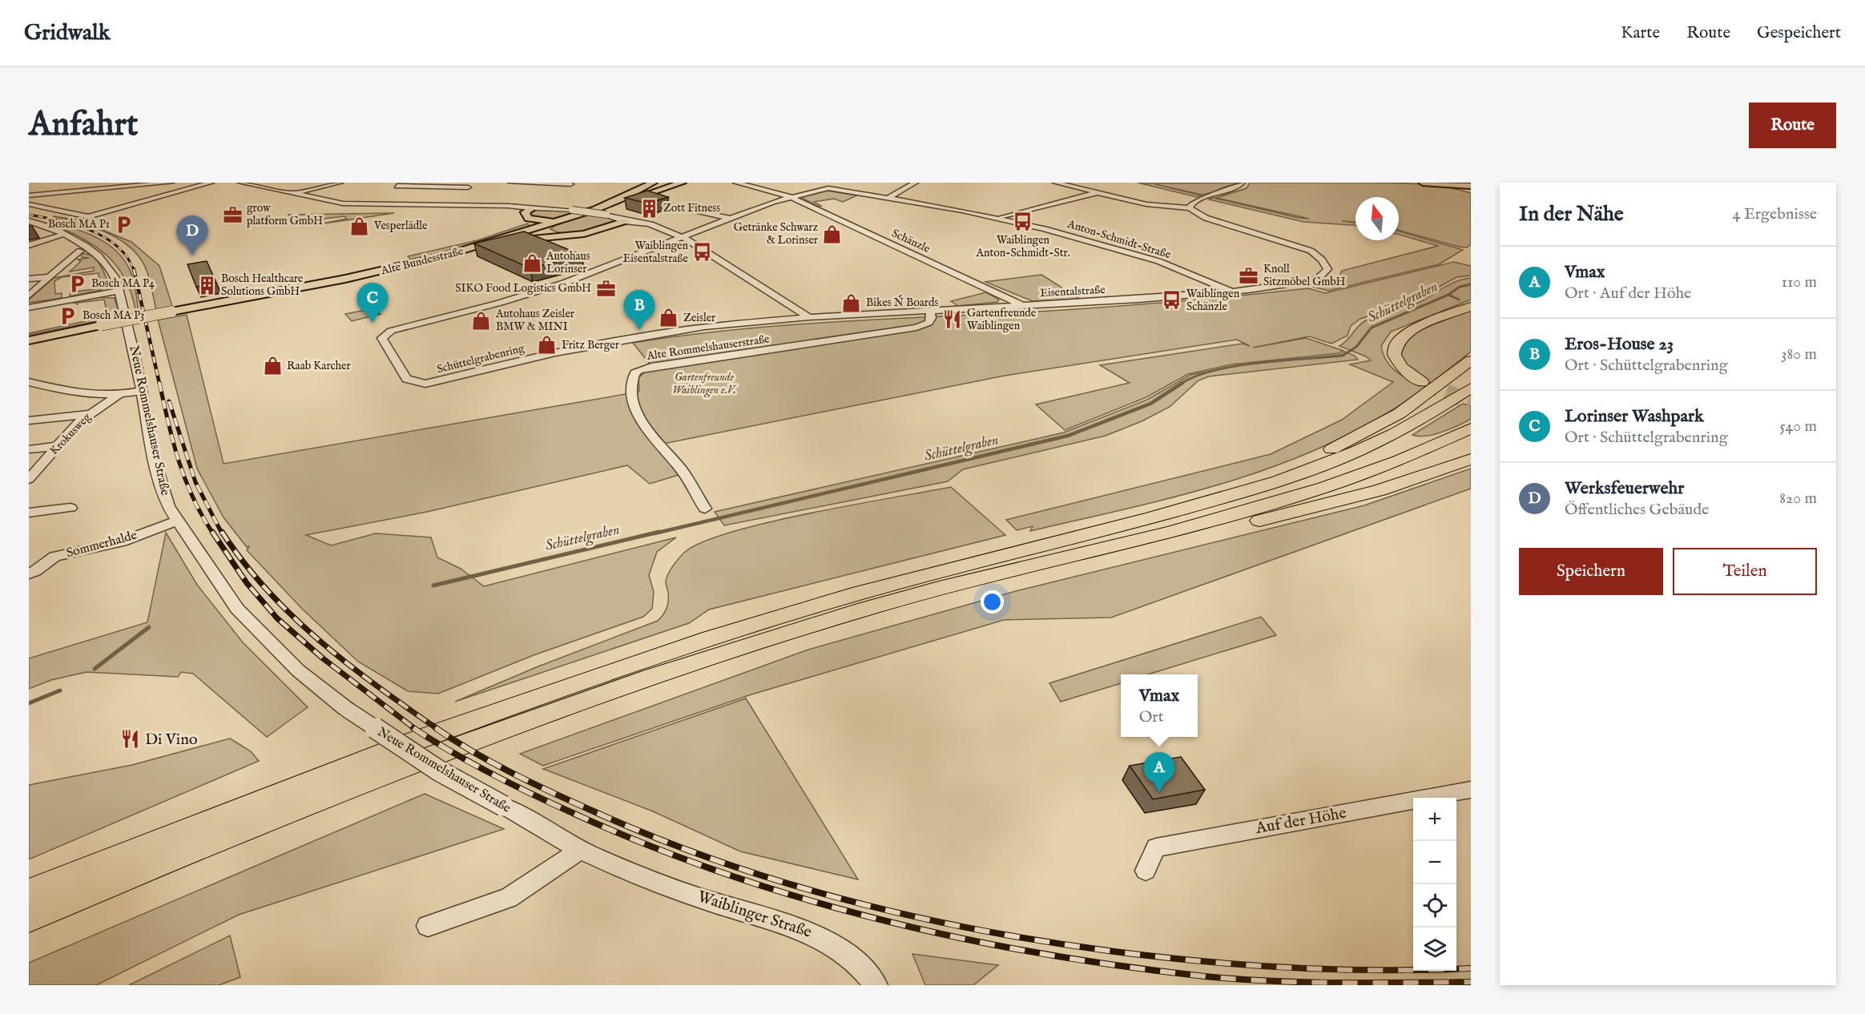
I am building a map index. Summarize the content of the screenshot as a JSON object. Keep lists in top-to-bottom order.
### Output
{
  "streets": {
    "main road": ["Alte Bundesstraße"],
    "street": [
      "Anton-Schmidt-Straße",
      "Schänzle",
      "Eisentalstraße",
      "Alte Rommelshauserstraße",
      "Schüttelgrabenring",
      "Neue Rommelshauser Straße",
      "Krokusweg",
      "Sommerhalde",
      "Auf der Höhe",
      "Waiblinger Straße"
    ]
  },
  "crossings": [
    ["Anton-Schmidt-Straße", "Schänzle"],
    ["Anton-Schmidt-Straße", "Eisentalstraße"],
    ["Anton-Schmidt-Straße", "Schüttelgrabenring"],
    ["Schänzle", "Eisentalstraße"],
    ["Eisentalstraße", "Alte Rommelshauserstraße"],
    ["Eisentalstraße", "Schüttelgrabenring"],
    ["Neue Rommelshauser Straße", "Sommerhalde"],
    ["Neue Rommelshauser Straße", "Waiblinger Straße"]
  ],
  "water": ["Schüttelgraben"],
  "parks": ["Gartenfreunde Waiblingen e.V."],
  "places": {
    "building": ["Zott Fitness", "Bosch Healthcare Solutions GmbH"],
    "office": ["grow platform GmbH", "Knoll Sitzmöbel GmbH", "SIKO Food Logistics GmbH"],
    "bus stop": ["Waiblingen Anton-Schmidt-Str.", "Waiblingen Eisentalstraße", "Waiblingen Schänzle"],
    "parking": ["Bosch MA P1", "Bosch MA P4", "Bosch MA P3"],
    "shop": [
      "Vesperlädle",
      "Getränke Schwarz & Lorinser",
      "Autohaus Lorinser",
      "Bikes Ń Boards",
      "Zeisler",
      "Autohaus Zeisler BMW & MINI",
      "Fritz Berger",
      "Raab Karcher"
    ],
    "restaurant": ["Gartenfreunde Waiblingen", "Di Vino"]
  },
  "north": "top",
  "page": {
    "header": "Gridwalk",
    "nav": ["Karte", "Route", "Gespeichert"],
    "buttons": [
      "Route",
      ["Speichern", "Teilen"]
    ],
    "title": "Anfahrt",
    "heading": ["In der Nähe", "4 Ergebnisse"],
    "pins": [
      "D",
      "C",
      "B",
      "A"
    ],
    "list": [
      {
        "mark": "A",
        "name": "Vmax",
        "note": "Ort · Auf der Höhe",
        "value": "110 m"
      },
      {
        "mark": "B",
        "name": "Eros-House 23",
        "note": "Ort · Schüttelgrabenring",
        "value": "380 m"
      },
      {
        "mark": "C",
        "name": "Lorinser Washpark",
        "note": "Ort · Schüttelgrabenring",
        "value": "540 m"
      },
      {
        "mark": "D",
        "name": "Werksfeuerwehr",
        "note": "Öffentliches Gebäude",
        "value": "820 m"
      }
    ],
    "popup": ["Vmax", "Ort"],
    "map_buttons": ["+", "−"]
  }
}
